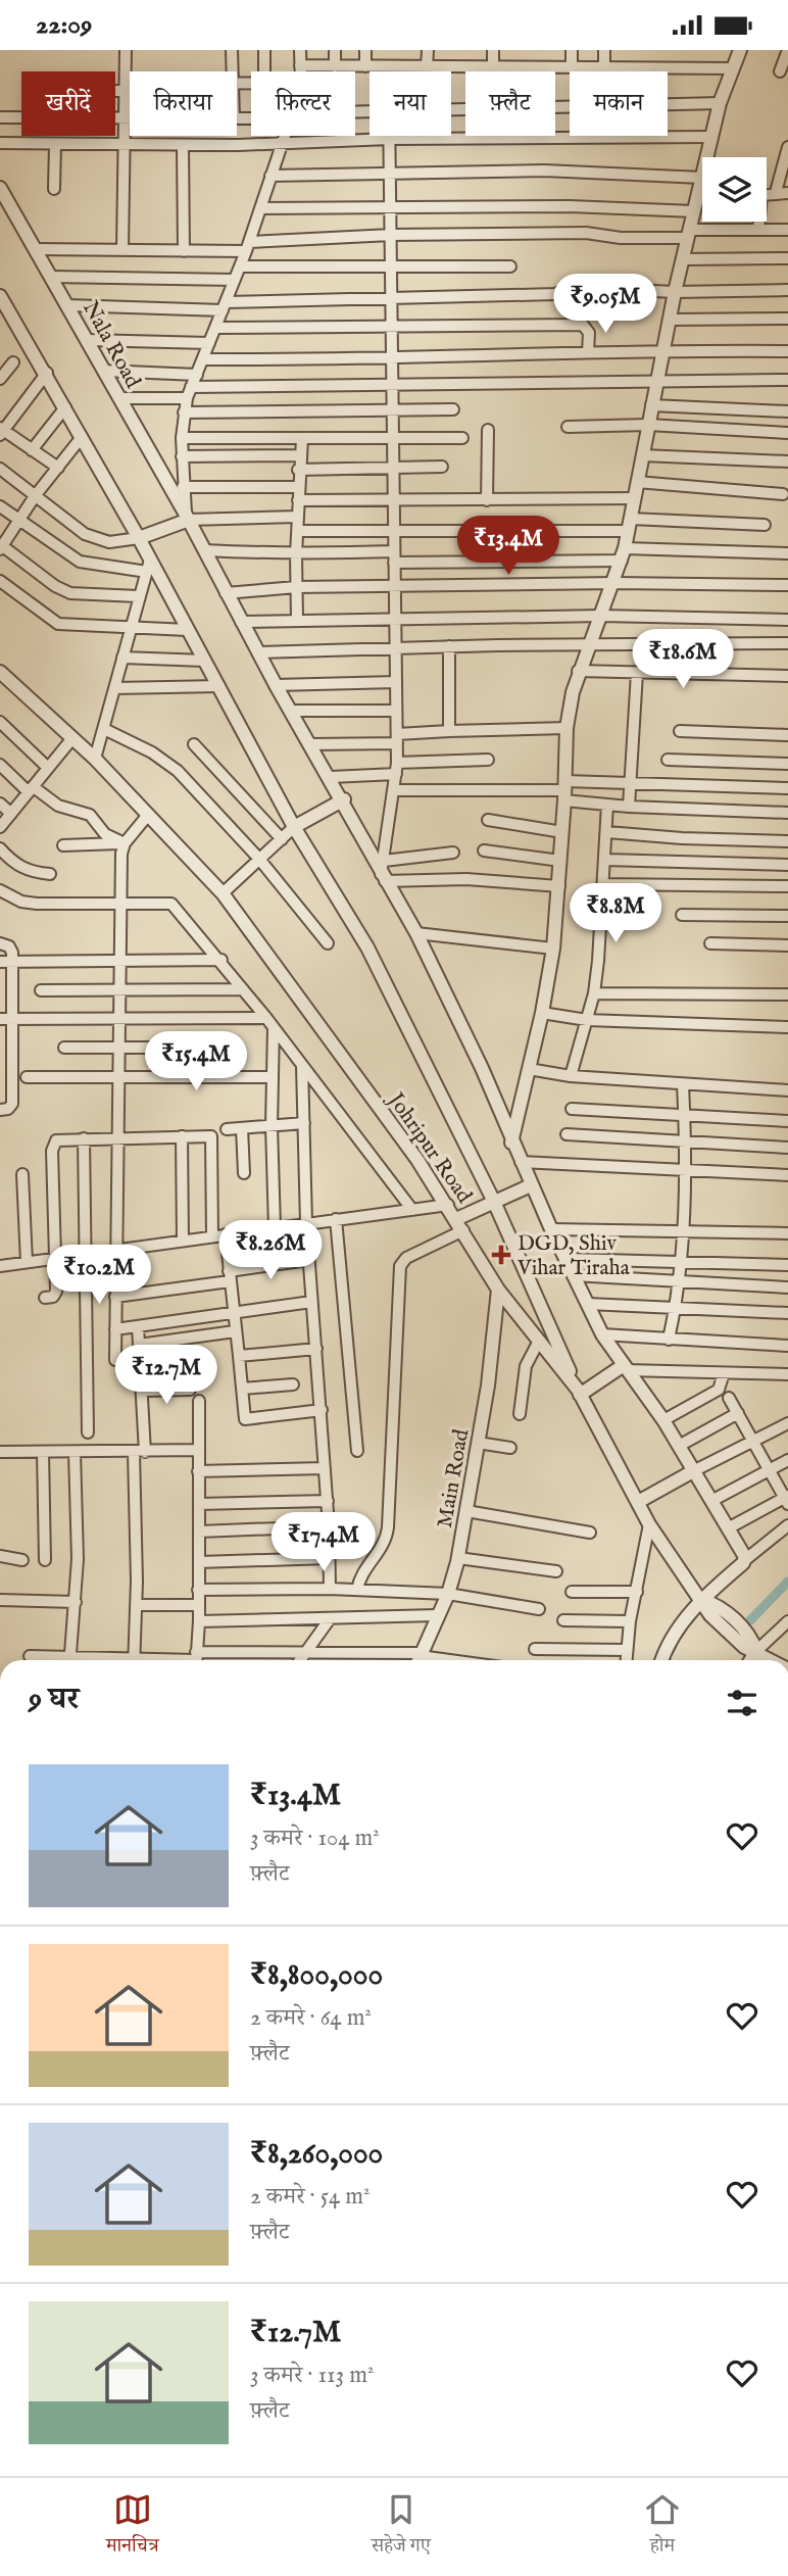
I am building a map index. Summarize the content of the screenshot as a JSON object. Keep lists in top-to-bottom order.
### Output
{
  "streets": {
    "street": ["Nala Road", "Johripur Road", "Main Road"]
  },
  "crossings": [
    ["Johripur Road", "Main Road"]
  ],
  "places": {
    "health": ["DGD, Shiv Vihar Tiraha"]
  },
  "page": {
    "status": "22:09",
    "chip": [
      "खरीदें",
      "किराया",
      "फ़िल्टर",
      "नया",
      "फ़्लैट",
      "मकान"
    ],
    "price": [
      "₹9.05M",
      "₹13.4M",
      "₹18.6M",
      "₹8.8M",
      "₹15.4M",
      "₹8.26M",
      "₹10.2M",
      "₹12.7M",
      "₹17.4M"
    ],
    "heading": "9 घर",
    "list": [
      {
        "name": "₹13.4M",
        "note": "3 कमरे · 104 m² · फ़्लैट"
      },
      {
        "name": "₹8,800,000",
        "note": "2 कमरे · 64 m² · फ़्लैट"
      },
      {
        "name": "₹8,260,000",
        "note": "2 कमरे · 54 m² · फ़्लैट"
      },
      {
        "name": "₹12.7M",
        "note": "3 कमरे · 113 m² · फ़्लैट"
      }
    ],
    "tabs": ["मानचित्र", "सहेजे गए", "होम"]
  }
}
